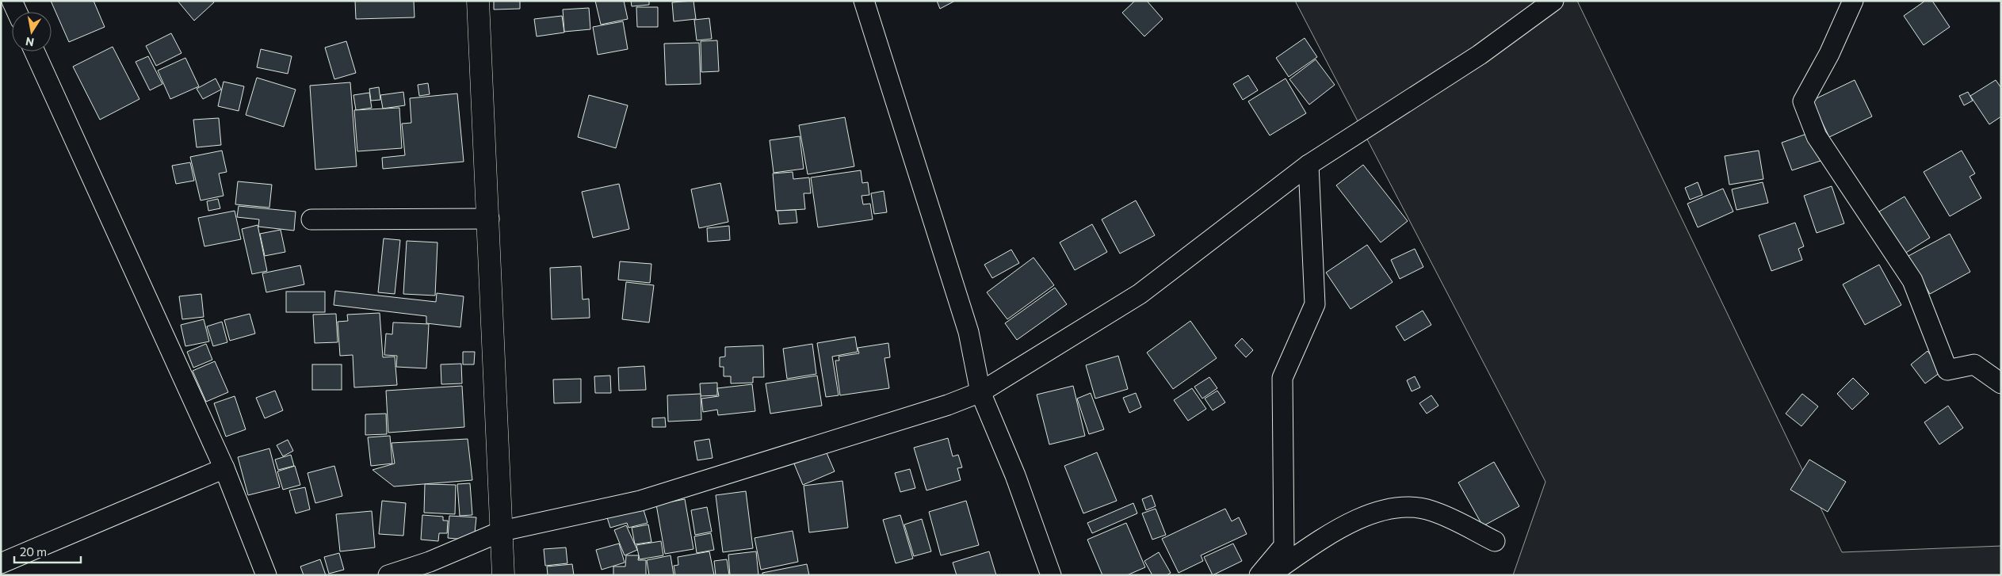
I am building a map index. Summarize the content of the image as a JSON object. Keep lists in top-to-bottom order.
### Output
{
  "scale_bar": "20 m",
  "north": "bottom"
}
